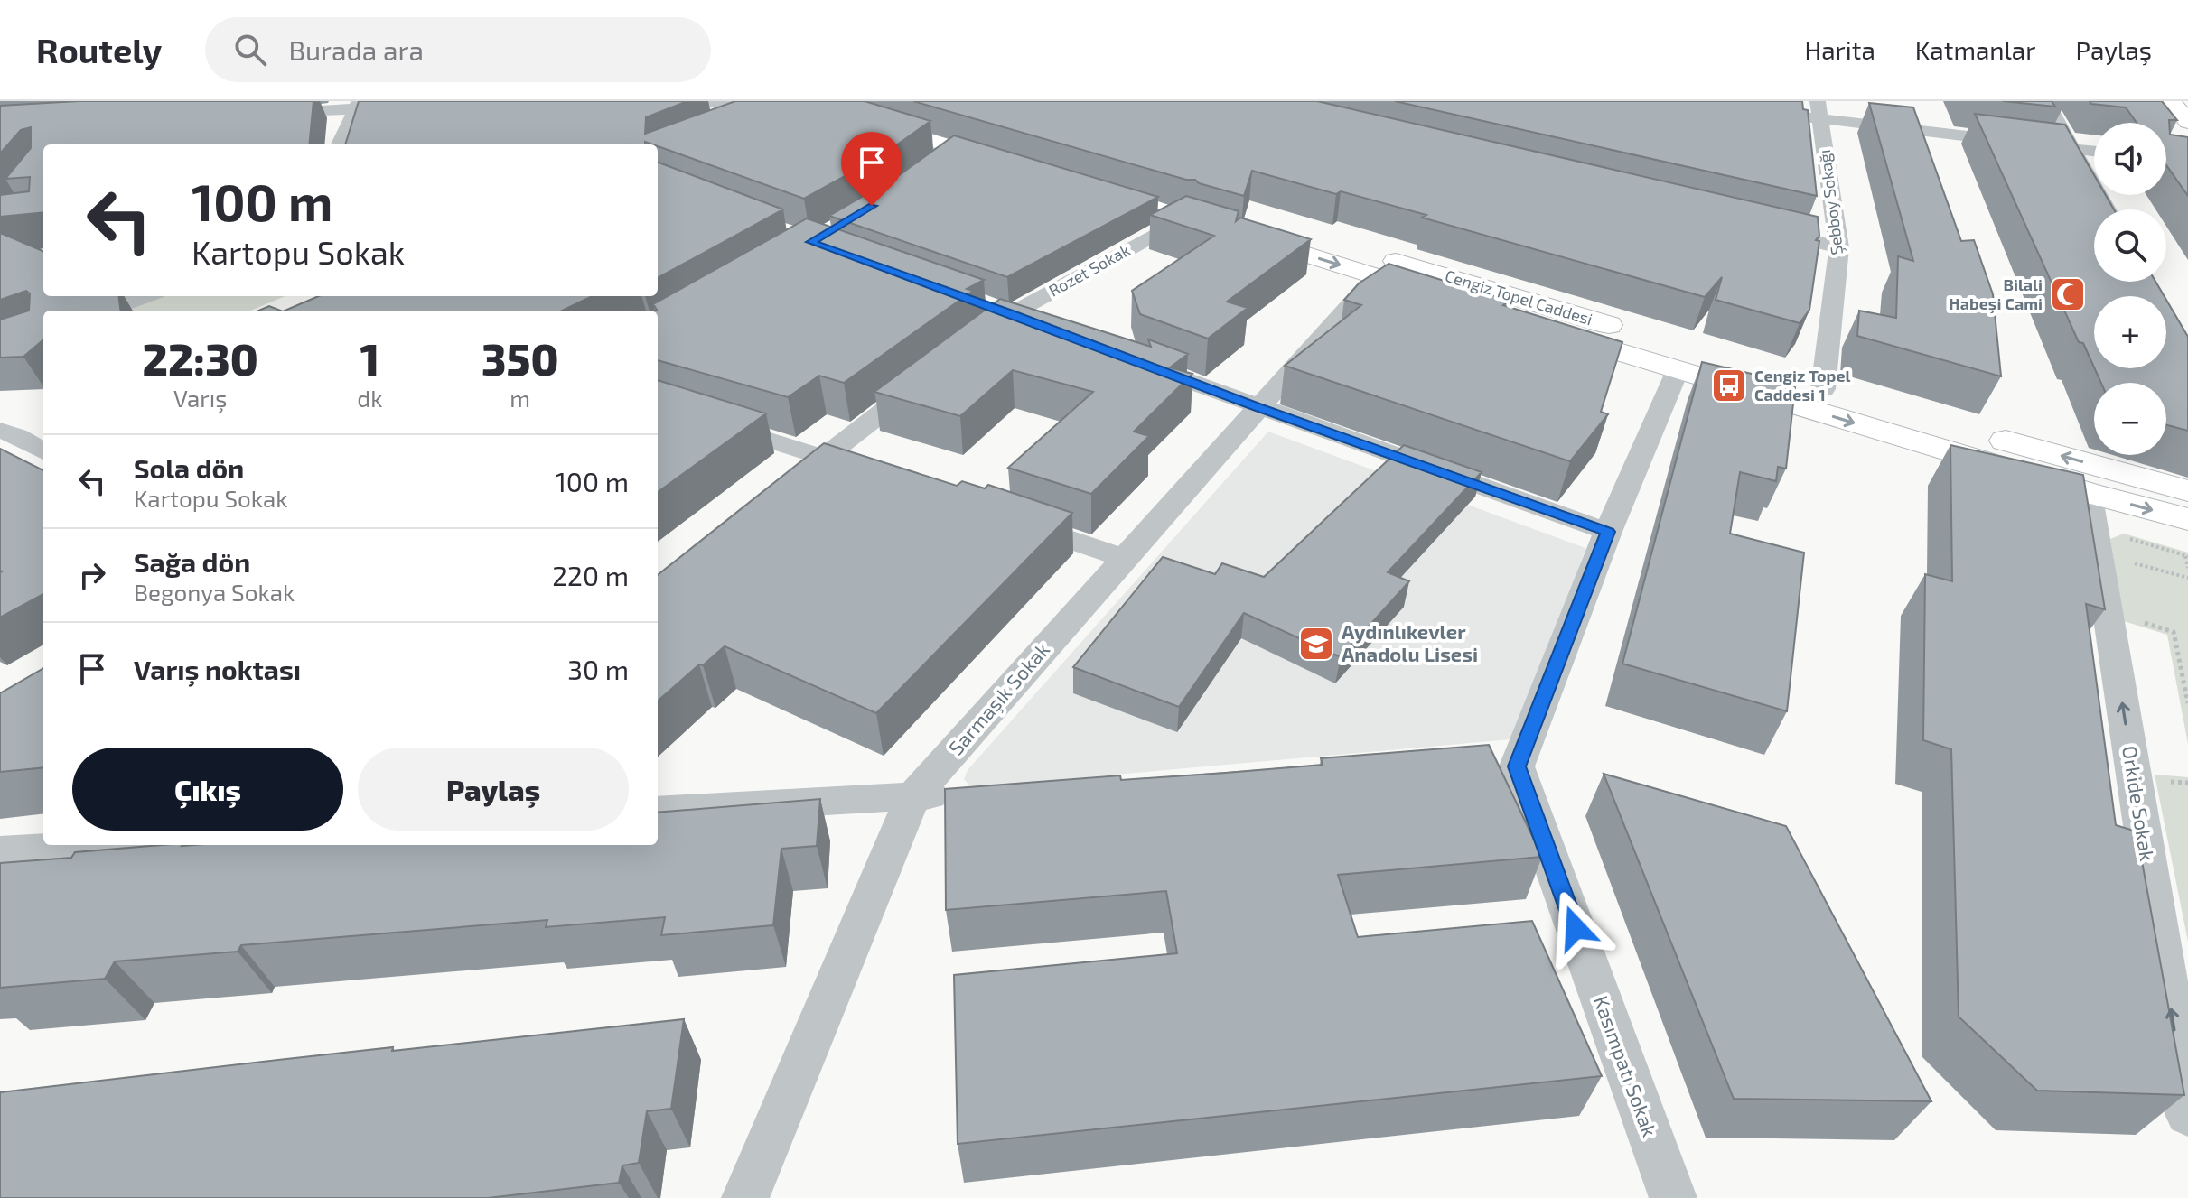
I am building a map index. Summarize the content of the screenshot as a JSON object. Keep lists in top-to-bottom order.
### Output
{
  "streets": {
    "main road": ["Cengiz Topel Caddesi"],
    "street": [
      "Şebboy Sokağı",
      "Rozet Sokak",
      "Sarmaşık Sokak",
      "Orkide Sokak",
      "Kasımpatı Sokak"
    ]
  },
  "crossings": [
    ["Şebboy Sokağı", "Cengiz Topel Caddesi"],
    ["Rozet Sokak", "Cengiz Topel Caddesi"],
    ["Cengiz Topel Caddesi", "Sarmaşık Sokak"],
    ["Cengiz Topel Caddesi", "Orkide Sokak"],
    ["Cengiz Topel Caddesi", "Kasımpatı Sokak"]
  ],
  "one_way": ["Orkide Sokak"],
  "places": {
    "mosque": ["Bilali Habeşi Cami"],
    "bus stop": ["Cengiz Topel Caddesi 1"],
    "school or university": ["Aydınlıkevler Anadolu Lisesi"]
  },
  "page": {
    "header": "Routely",
    "search": "Burada ara",
    "nav": ["Harita", "Katmanlar", "Paylaş"],
    "map_buttons": ["+", "−"],
    "turn": ["100 m", "Kartopu Sokak"],
    "eta": [
      "22:30",
      "Varış",
      "1",
      "dk",
      "350",
      "m"
    ],
    "list": [
      {
        "name": "Sola dön",
        "note": "Kartopu Sokak",
        "value": "100 m"
      },
      {
        "name": "Sağa dön",
        "note": "Begonya Sokak",
        "value": "220 m"
      },
      {
        "name": "Varış noktası",
        "value": "30 m"
      }
    ],
    "buttons": ["Çıkış", "Paylaş"]
  }
}
